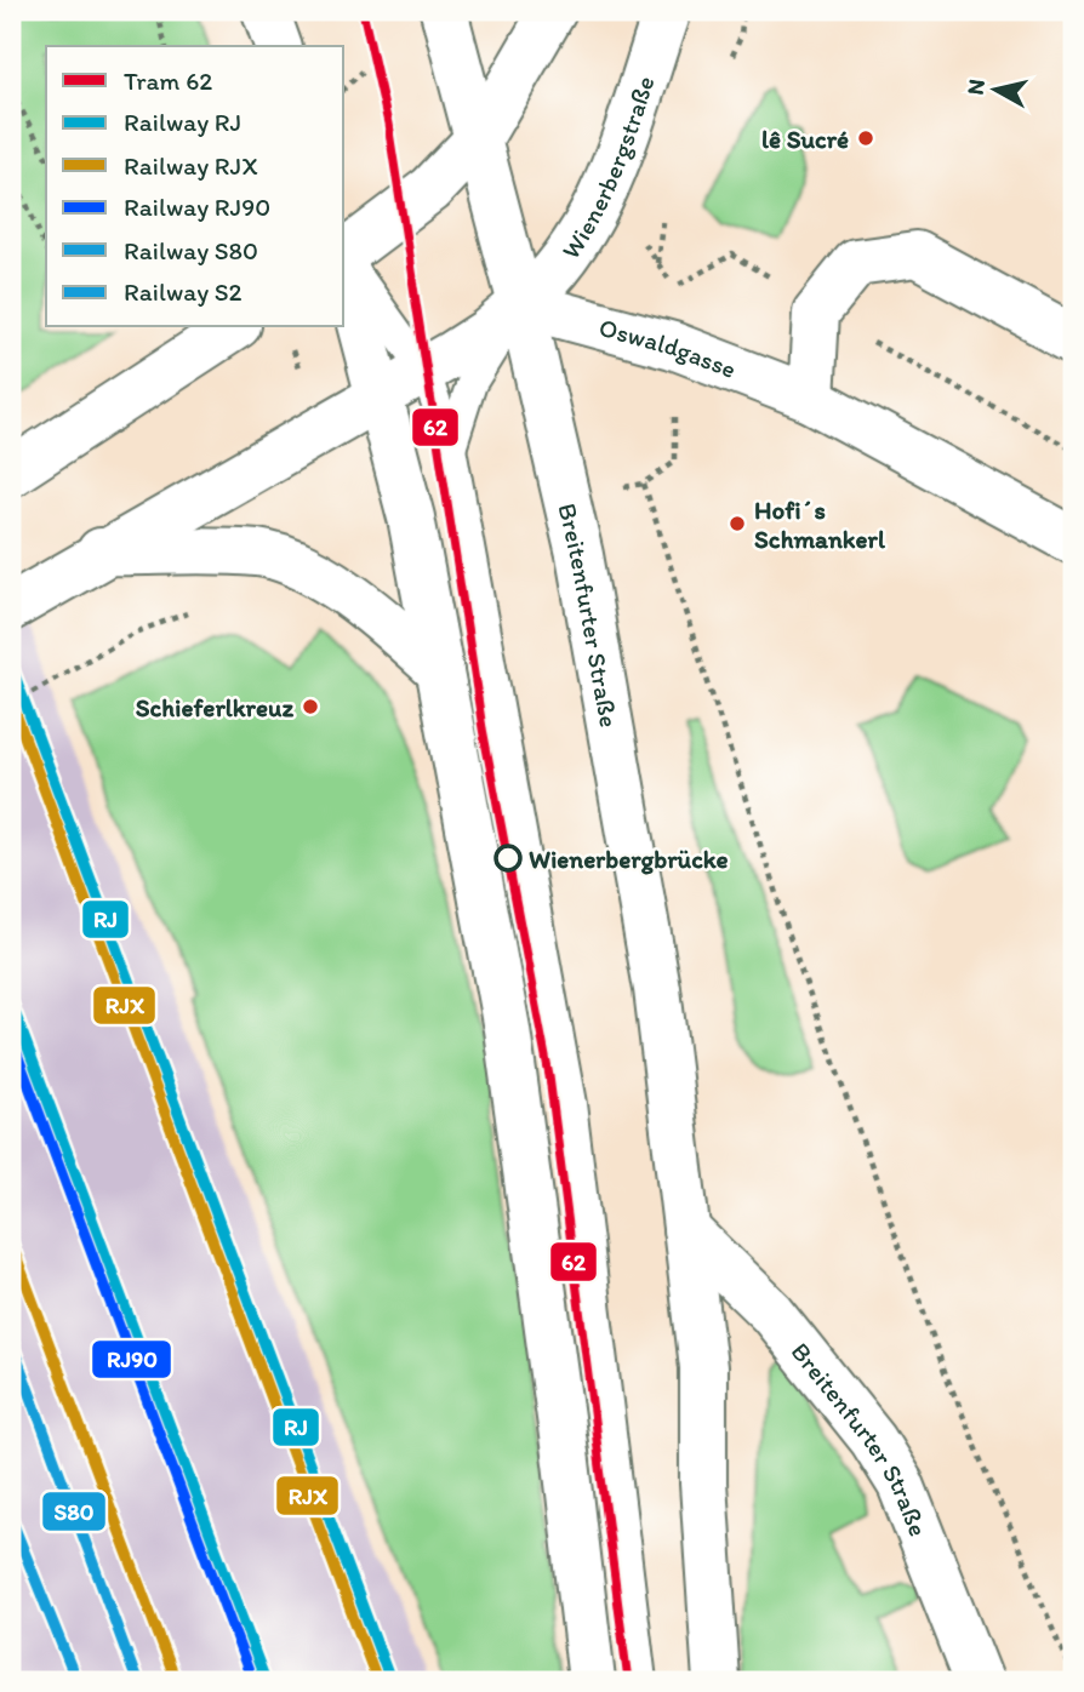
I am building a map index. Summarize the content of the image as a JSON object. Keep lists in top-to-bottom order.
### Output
{
  "streets": {
    "main road": ["Wienerbergstraße", "Oswaldgasse", "Breitenfurter Straße"]
  },
  "crossings": [
    ["Wienerbergstraße", "Oswaldgasse"],
    ["Wienerbergstraße", "Breitenfurter Straße"],
    ["Oswaldgasse", "Breitenfurter Straße"]
  ],
  "places": [
    "lê Sucré",
    "Hofi´s Schmankerl",
    "Schieferlkreuz",
    "Wienerbergbrücke"
  ],
  "lines": [
    "tram line 62",
    "rail line RJ",
    "rail line RJX",
    "rail line RJ90",
    "rail line S80",
    "rail line S2"
  ],
  "legend": [
    "Tram 62",
    "Railway RJ",
    "Railway RJX",
    "Railway RJ90",
    "Railway S80",
    "Railway S2"
  ],
  "north": "left"
}
